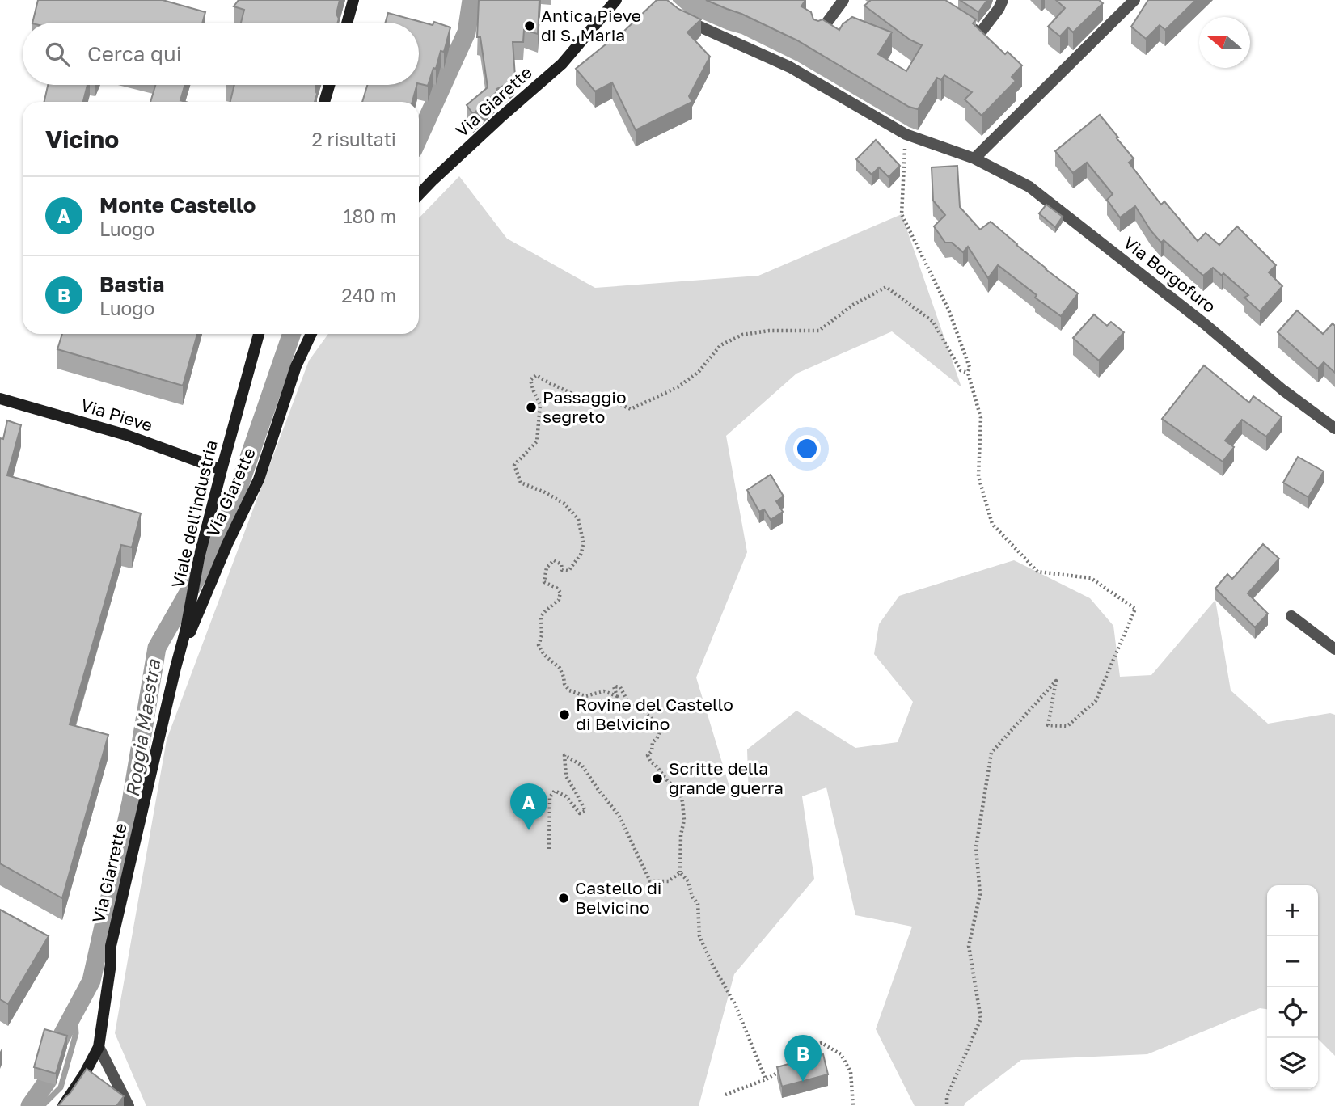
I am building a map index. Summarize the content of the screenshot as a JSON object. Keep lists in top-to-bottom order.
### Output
{
  "streets": {
    "street": [
      "Via Giarette",
      "Via Borgofuro",
      "Via Pieve",
      "Viale dell'industria",
      "Via Giarrette"
    ]
  },
  "crossings": [
    ["Via Giarette", "Viale dell'industria"],
    ["Via Pieve", "Viale dell'industria"],
    ["Viale dell'industria", "Via Giarrette"]
  ],
  "water": ["Roggia Maestra"],
  "places": [
    "Antica Pieve di S. Maria",
    "Passaggio segreto",
    "Rovine del Castello di Belvicino",
    "Scritte della grande guerra",
    "Castello di Belvicino"
  ],
  "north": "left",
  "page": {
    "search": "Cerca qui",
    "heading": ["Vicino", "2 risultati"],
    "list": [
      {
        "mark": "A",
        "name": "Monte Castello",
        "note": "Luogo",
        "value": "180 m"
      },
      {
        "mark": "B",
        "name": "Bastia",
        "note": "Luogo",
        "value": "240 m"
      }
    ],
    "pins": ["A", "B"],
    "map_buttons": ["+", "−"]
  }
}
